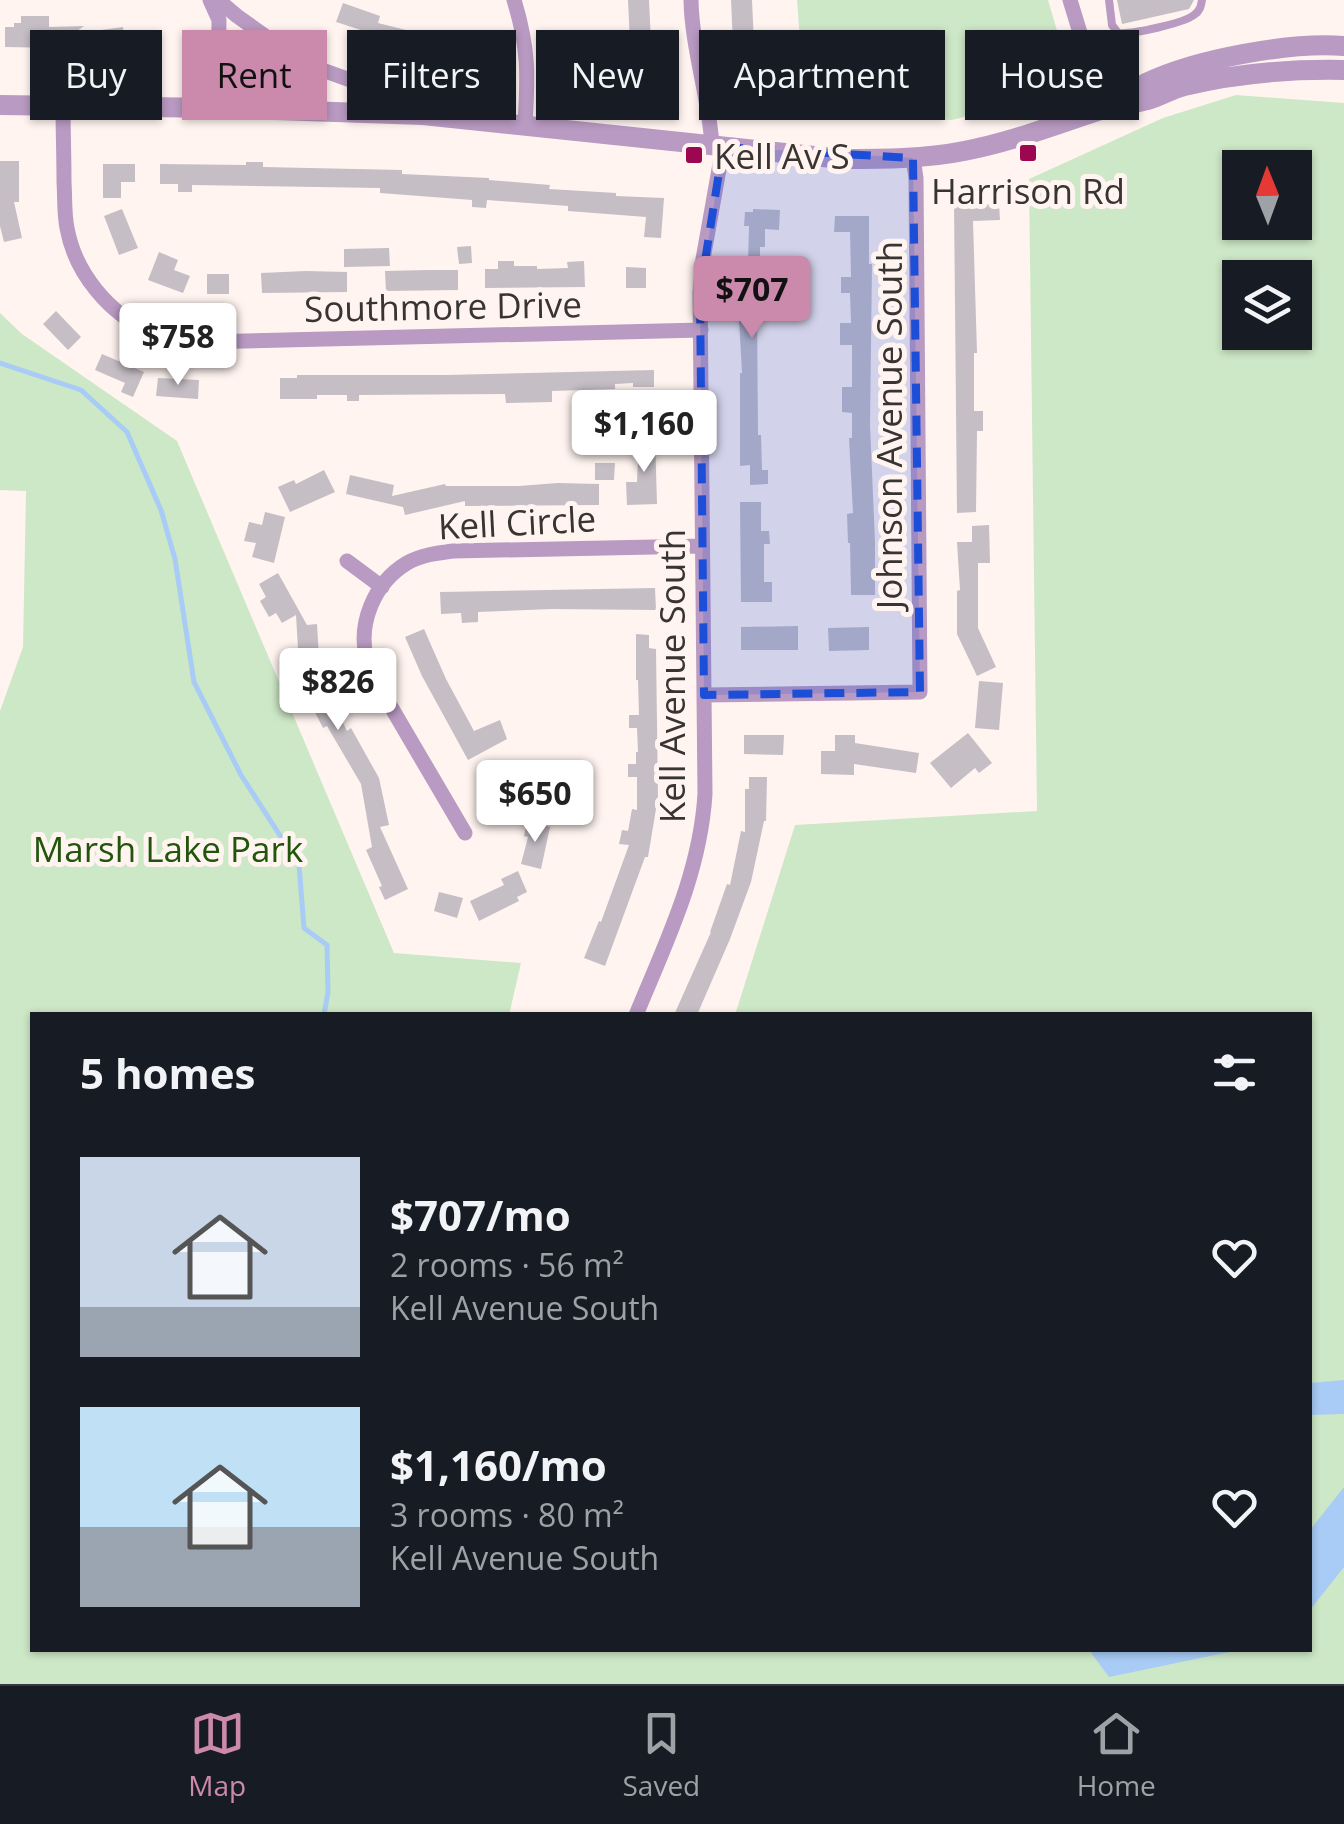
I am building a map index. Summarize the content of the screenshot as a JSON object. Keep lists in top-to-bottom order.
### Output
{
  "streets": {
    "street": [
      "Southmore Drive",
      "Johnson Avenue South",
      "Kell Circle",
      "Kell Avenue South"
    ]
  },
  "crossings": [
    ["Southmore Drive", "Kell Avenue South"],
    ["Johnson Avenue South", "Kell Avenue South"],
    ["Kell Circle", "Kell Avenue South"]
  ],
  "parks": ["Marsh Lake Park"],
  "places": {
    "transit": ["Harrison Rd", "Kell Av S"]
  },
  "north": "top",
  "page": {
    "chip": [
      "Buy",
      "Rent",
      "Filters",
      "New",
      "Apartment",
      "House"
    ],
    "price": [
      "$707",
      "$758",
      "$1,160",
      "$826",
      "$650"
    ],
    "heading": "5 homes",
    "list": [
      {
        "name": "$707/mo",
        "note": "2 rooms · 56 m² · Kell Avenue South"
      },
      {
        "name": "$1,160/mo",
        "note": "3 rooms · 80 m² · Kell Avenue South"
      }
    ],
    "tabs": ["Map", "Saved", "Home"]
  }
}
